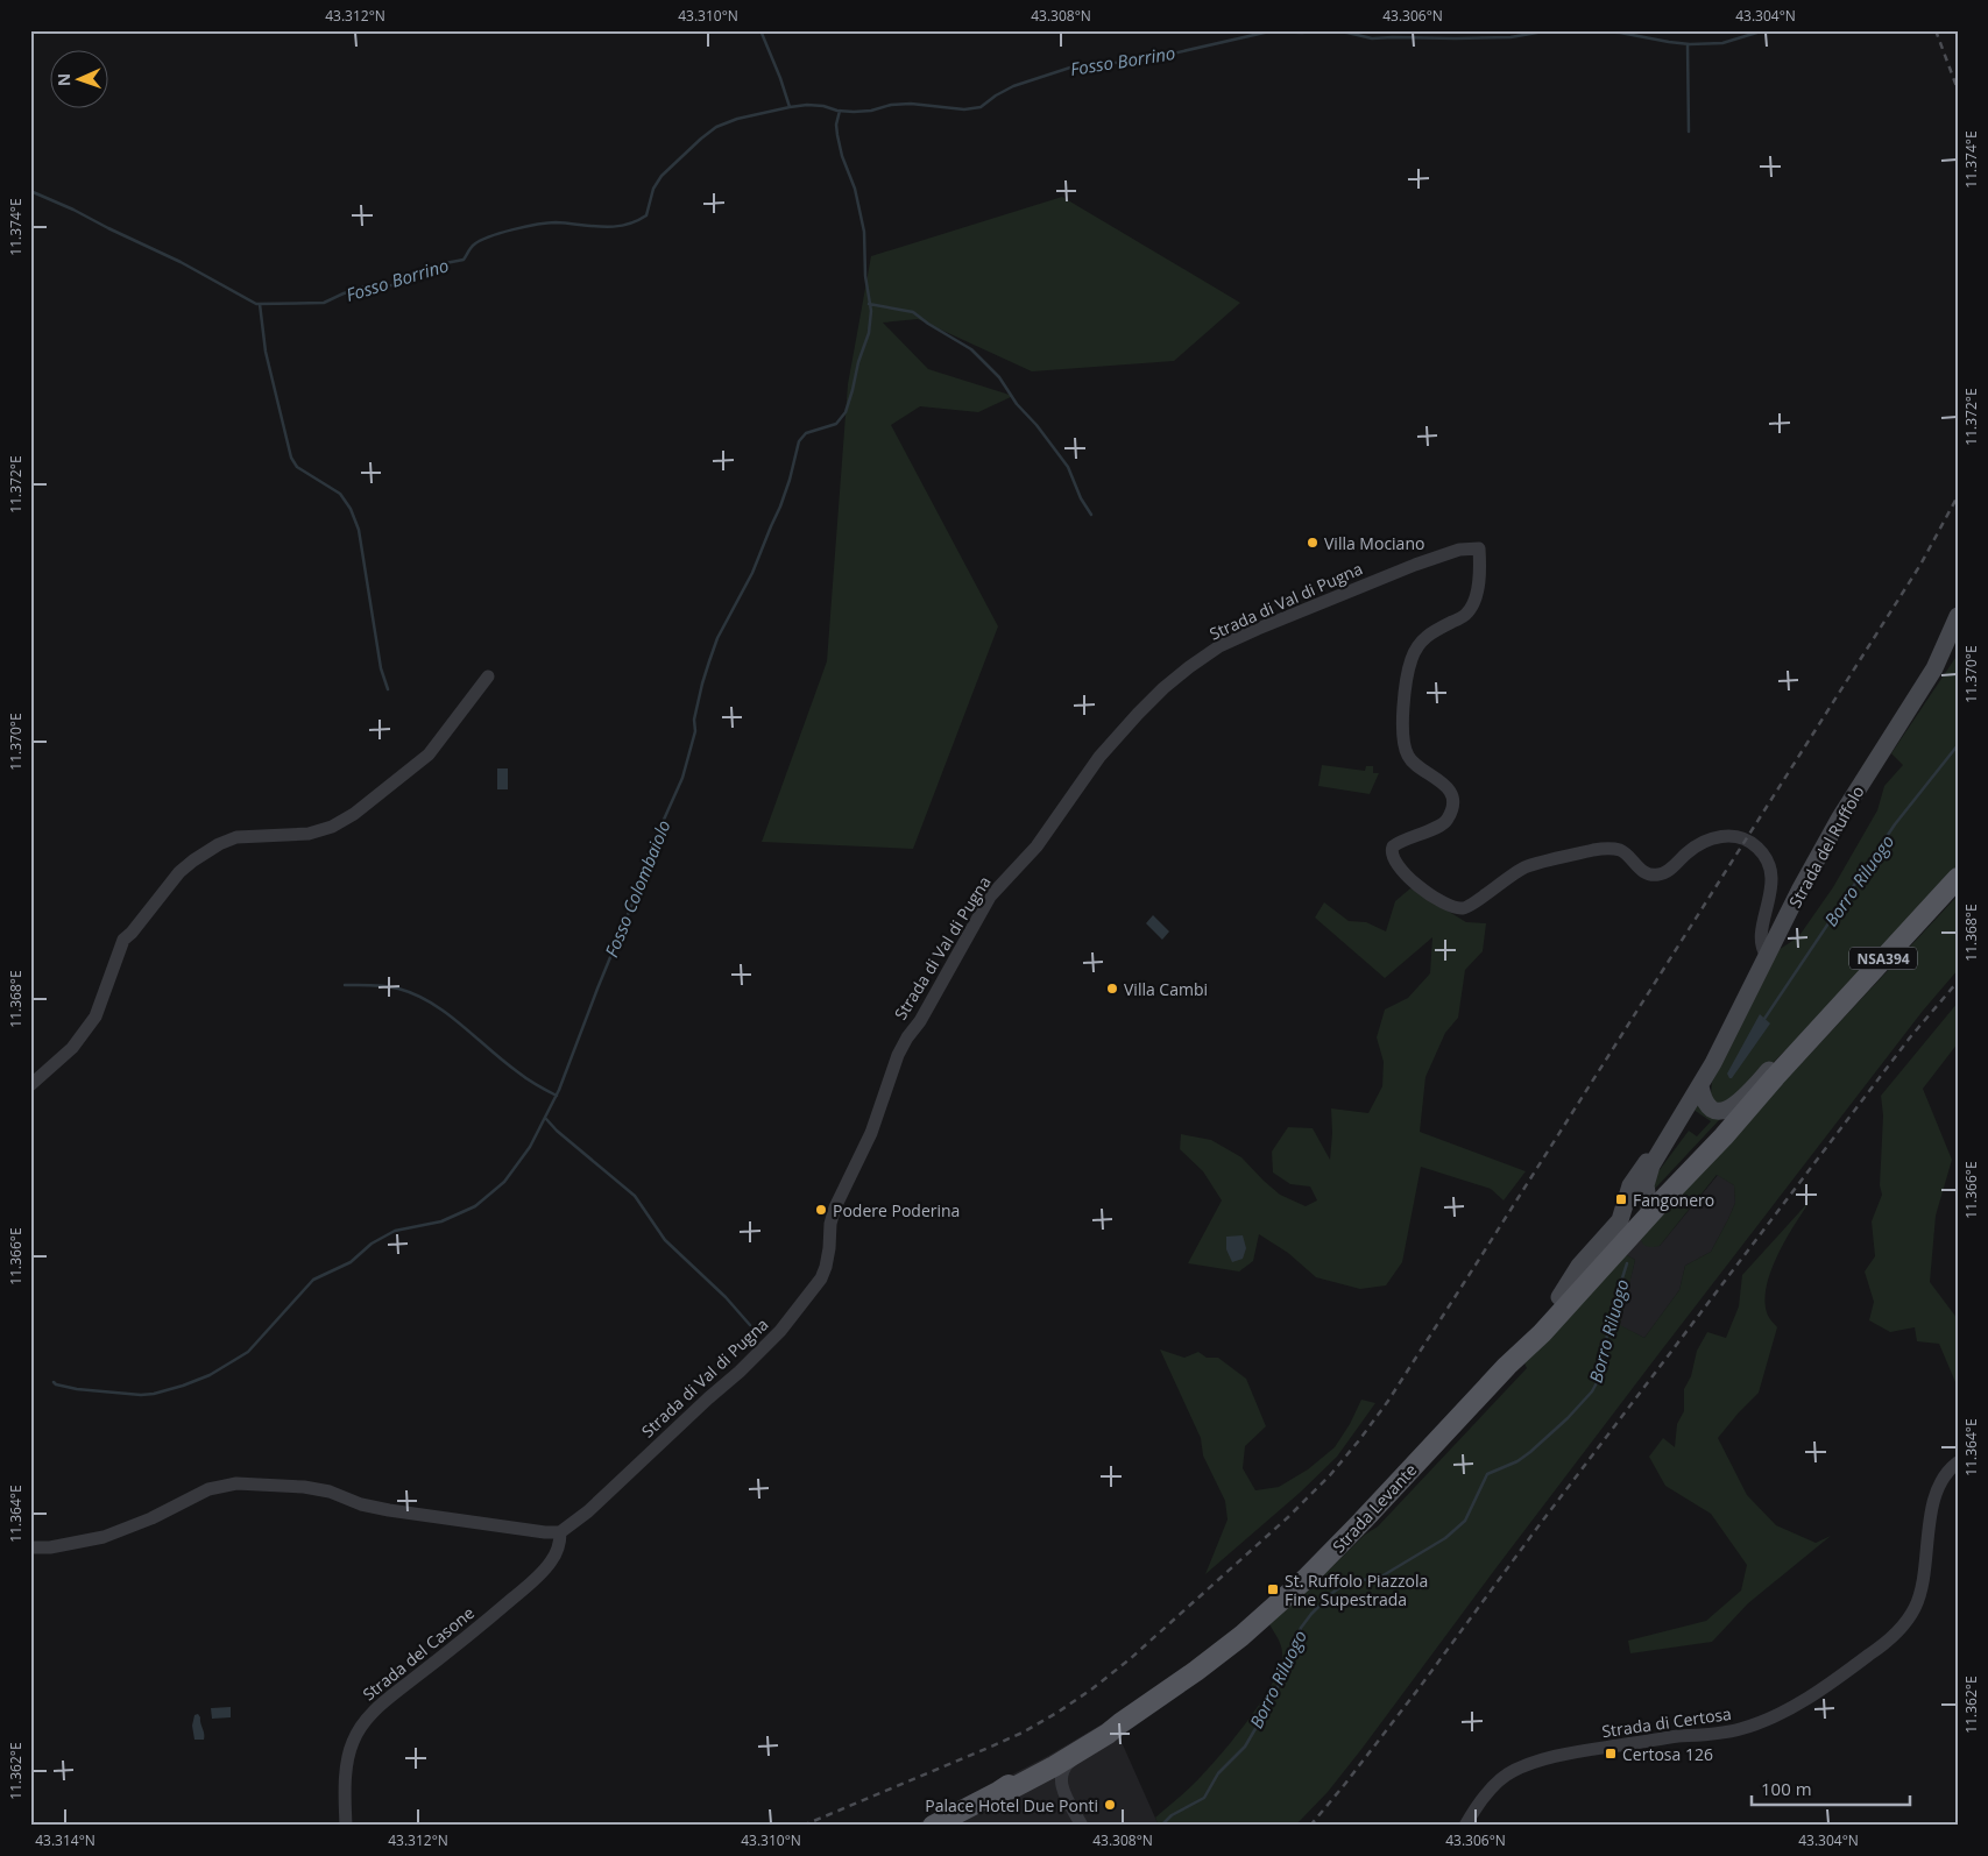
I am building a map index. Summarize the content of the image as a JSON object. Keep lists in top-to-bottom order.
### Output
{
  "streets": {
    "main road": ["NSA394", "Strada Levante"],
    "street": [
      "Strada di Val di Pugna",
      "Strada del Ruffolo",
      "Strada del Casone",
      "Strada di Certosa"
    ]
  },
  "crossings": [
    ["Strada di Val di Pugna", "Strada del Ruffolo"],
    ["Strada di Val di Pugna", "Strada del Casone"],
    ["Strada del Ruffolo", "NSA394"],
    ["Strada del Ruffolo", "Strada Levante"],
    ["NSA394", "Strada Levante"]
  ],
  "water": ["Fosso Borrino", "Borro Riluogo", "Fosso Colombaiolo"],
  "places": {
    "other": [
      "Villa Mociano",
      "Villa Cambi",
      "Podere Poderina",
      "Palace Hotel Due Ponti"
    ],
    "transit": ["Fangonero", "St. Ruffolo Piazzola Fine Supestrada", "Certosa 126"]
  },
  "scale_bar": "100 m",
  "north": "left",
  "coordinates": [
    "43.312°N",
    "43.310°N",
    "43.308°N",
    "43.306°N",
    "43.304°N",
    "11.374°E",
    "11.372°E",
    "11.370°E",
    "11.368°E",
    "11.366°E",
    "11.364°E",
    "11.362°E",
    "43.314°N"
  ]
}
